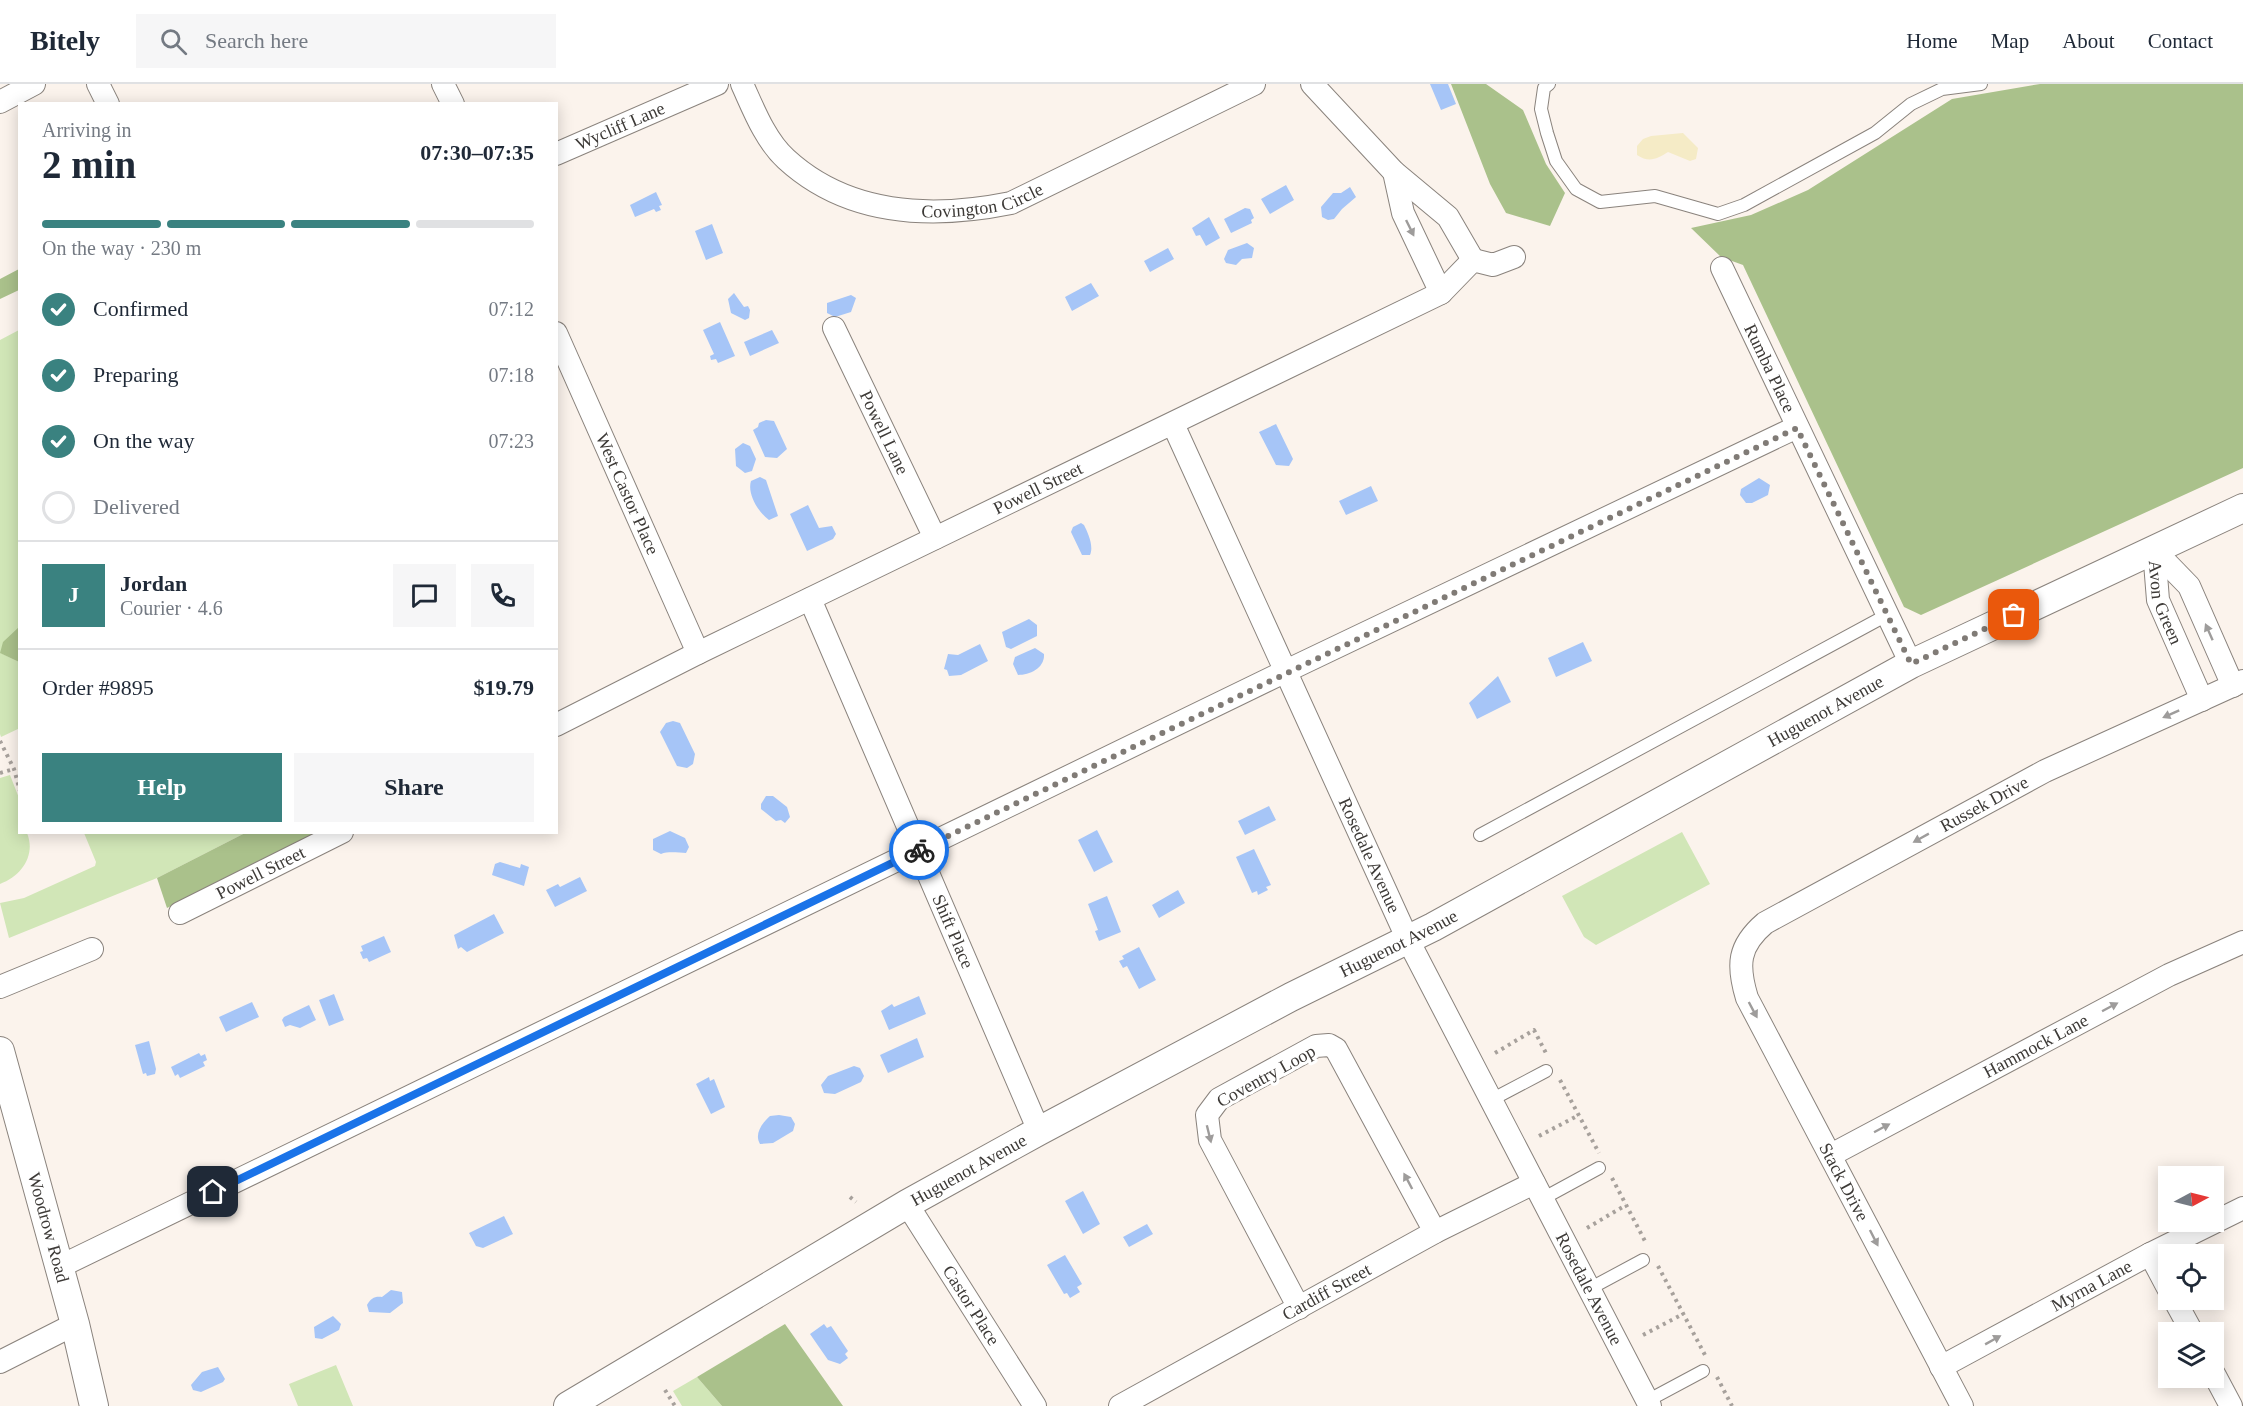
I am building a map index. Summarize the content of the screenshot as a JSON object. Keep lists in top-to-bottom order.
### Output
{
  "streets": {
    "street": [
      "Wycliff Lane",
      "Covington Circle",
      "Rumba Place",
      "Powell Lane",
      "Powell Street",
      "West Castor Place",
      "Avon Green",
      "Huguenot Avenue",
      "Russek Drive",
      "Rosedale Avenue",
      "Shift Place",
      "Hammock Lane",
      "Coventry Loop",
      "Stack Drive",
      "Woodrow Road",
      "Myrna Lane",
      "Cardiff Street",
      "Castor Place"
    ]
  },
  "crossings": [
    ["Rumba Place", "Huguenot Avenue"],
    ["Powell Lane", "Powell Street"],
    ["Powell Street", "West Castor Place"],
    ["Powell Street", "Rosedale Avenue"],
    ["Powell Street", "Shift Place"],
    ["Avon Green", "Huguenot Avenue"],
    ["Avon Green", "Russek Drive"],
    ["Huguenot Avenue", "Rosedale Avenue"],
    ["Huguenot Avenue", "Shift Place"],
    ["Huguenot Avenue", "Castor Place"],
    ["Russek Drive", "Stack Drive"],
    ["Rosedale Avenue", "Cardiff Street"],
    ["Hammock Lane", "Stack Drive"],
    ["Coventry Loop", "Cardiff Street"],
    ["Stack Drive", "Myrna Lane"]
  ],
  "one_way": [
    "Russek Drive",
    "Hammock Lane",
    "Stack Drive",
    "Myrna Lane"
  ],
  "north": "right",
  "page": {
    "header": "Bitely",
    "search": "Search here",
    "nav": [
      "Home",
      "Map",
      "About",
      "Contact"
    ],
    "heading": ["2 min", "Arriving in", "07:30–07:35"],
    "panel": [
      "Jordan",
      "Courier · 4.6",
      "Order #9895",
      "$19.79"
    ],
    "bar": "On the way · 230 m",
    "list": [
      ["Confirmed", "07:12"],
      ["Preparing", "07:18"],
      ["On the way", "07:23"],
      "Delivered"
    ],
    "round": "J",
    "buttons": ["Help", "Share"]
  }
}
